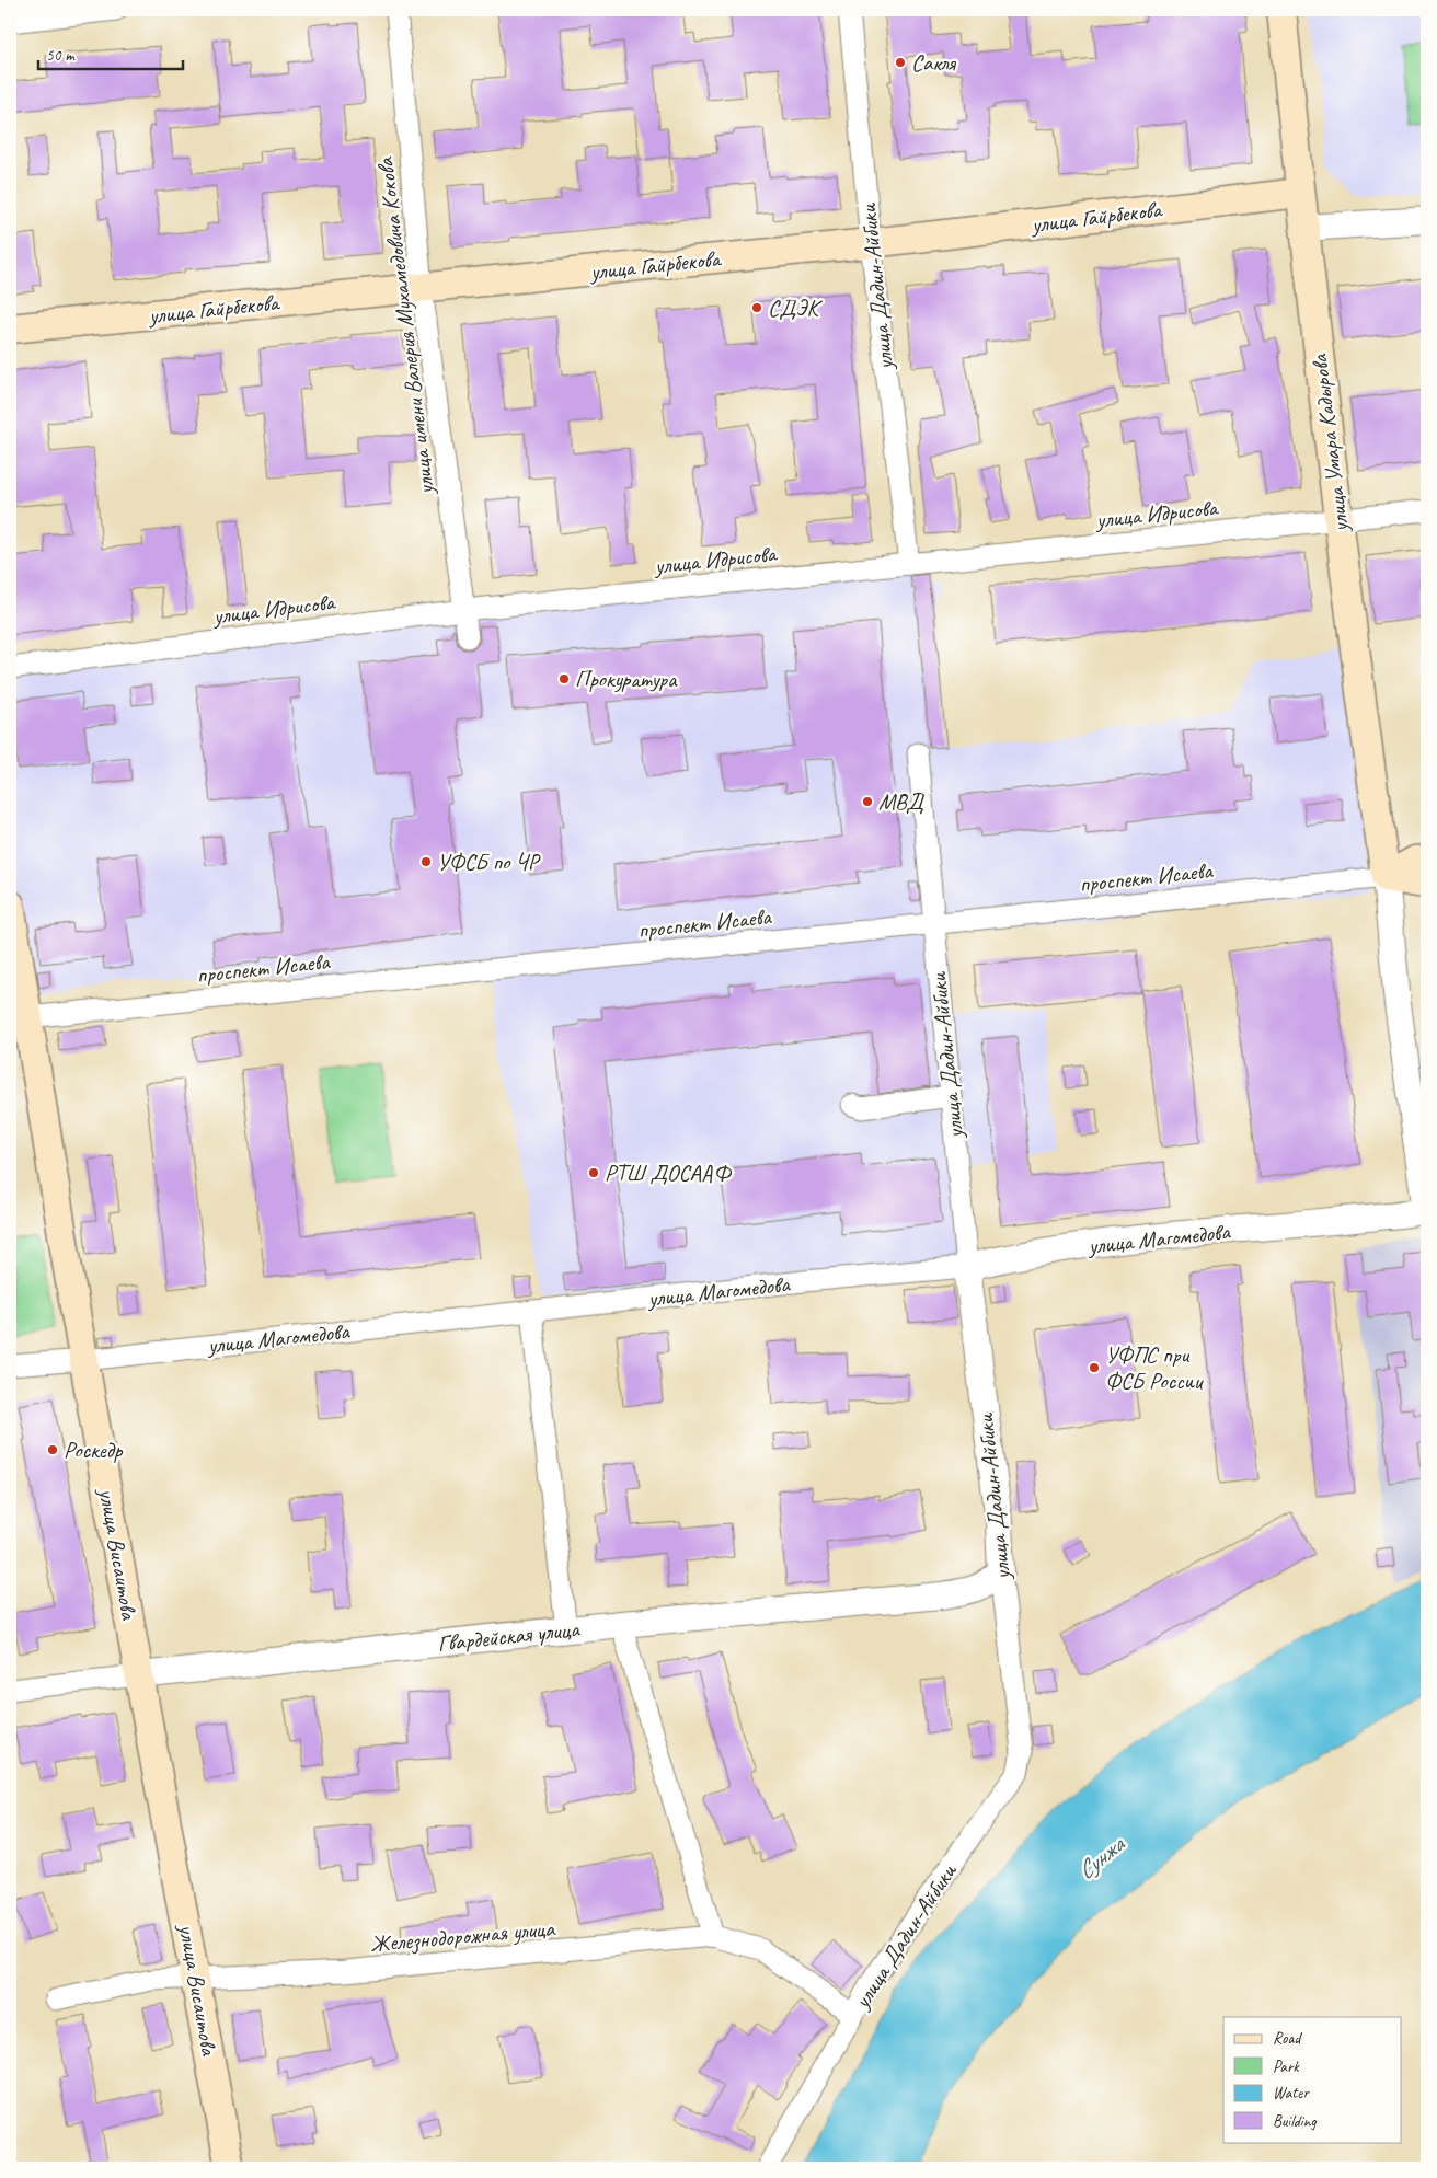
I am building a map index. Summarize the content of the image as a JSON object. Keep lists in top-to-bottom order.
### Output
{
  "streets": {
    "main road": ["улица Гайрбекова", "улица Умара Кадырова", "улица Висаитова"],
    "street": [
      "улица Дадин-Айбики",
      "улица имени Валерия Мухамедовича Кокова",
      "улица Идрисова",
      "проспект Исаева",
      "улица Магомедова",
      "Гвардейская улица",
      "Железнодорожная улица"
    ]
  },
  "crossings": [
    ["улица Гайрбекова", "улица Дадин-Айбики"],
    ["улица Гайрбекова", "улица имени Валерия Мухамедовича Кокова"],
    ["улица Гайрбекова", "улица Умара Кадырова"],
    ["улица Дадин-Айбики", "улица Идрисова"],
    ["улица Дадин-Айбики", "проспект Исаева"],
    ["улица Дадин-Айбики", "улица Магомедова"],
    ["улица Дадин-Айбики", "Гвардейская улица"],
    ["улица Дадин-Айбики", "Железнодорожная улица"],
    ["улица имени Валерия Мухамедовича Кокова", "улица Идрисова"],
    ["улица Умара Кадырова", "улица Идрисова"],
    ["улица Умара Кадырова", "проспект Исаева"],
    ["проспект Исаева", "улица Висаитова"],
    ["улица Магомедова", "улица Висаитова"],
    ["улица Висаитова", "Гвардейская улица"],
    ["улица Висаитова", "Железнодорожная улица"]
  ],
  "water": ["Сунжа"],
  "places": [
    "Сакля",
    "СДЭК",
    "Прокуратура",
    "МВД",
    "УФСБ по ЧР",
    "РТШ ДОСААФ",
    "УФПС при ФСБ России",
    "Роскедр"
  ],
  "legend": [
    "Road",
    "Park",
    "Water",
    "Building"
  ],
  "scale_bar": "50 m"
}
